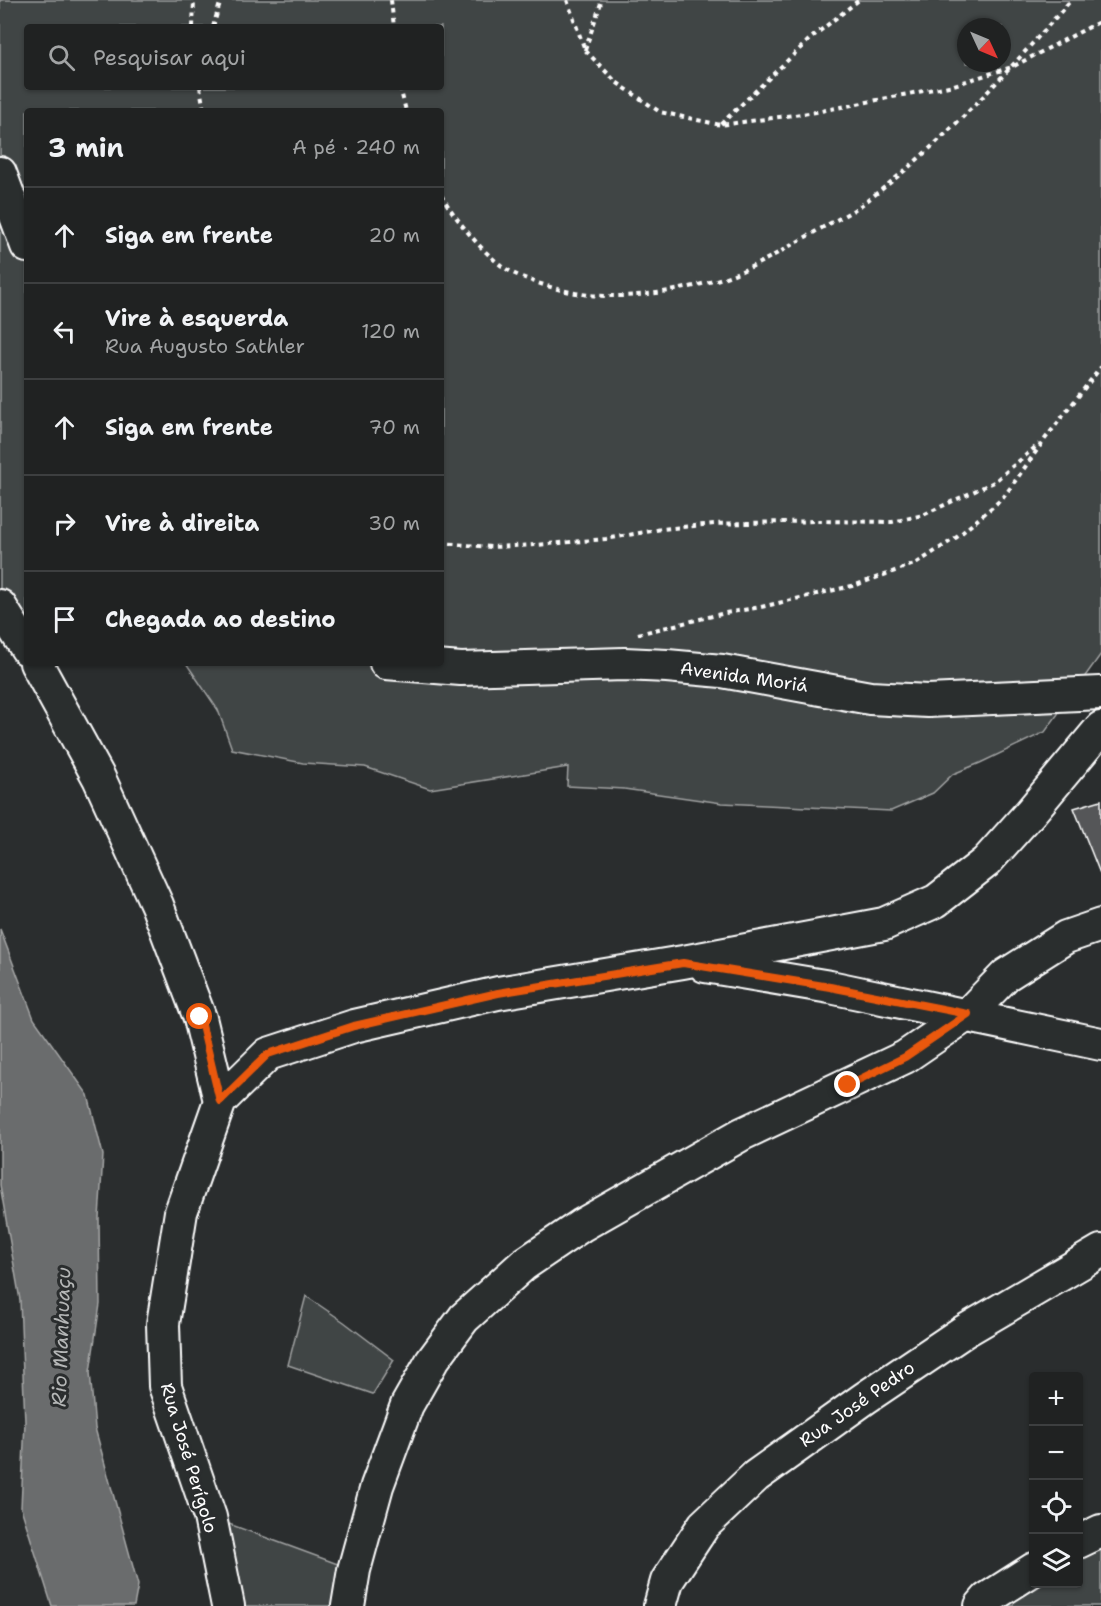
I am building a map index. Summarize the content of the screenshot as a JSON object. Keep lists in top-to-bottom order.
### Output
{
  "streets": {
    "street": ["Avenida Moriá", "Rua José Pedro", "Rua José Perígolo"]
  },
  "water": ["Rio Manhuaçu"],
  "north": "bottom right",
  "page": {
    "search": "Pesquisar aqui",
    "heading": ["3 min", "A pé · 240 m"],
    "list": [
      ["Siga em frente", "20 m"],
      ["Vire à esquerda", "Rua Augusto Sathler", "120 m"],
      ["Siga em frente", "70 m"],
      ["Vire à direita", "30 m"],
      "Chegada ao destino"
    ],
    "map_buttons": ["+", "−"]
  }
}
